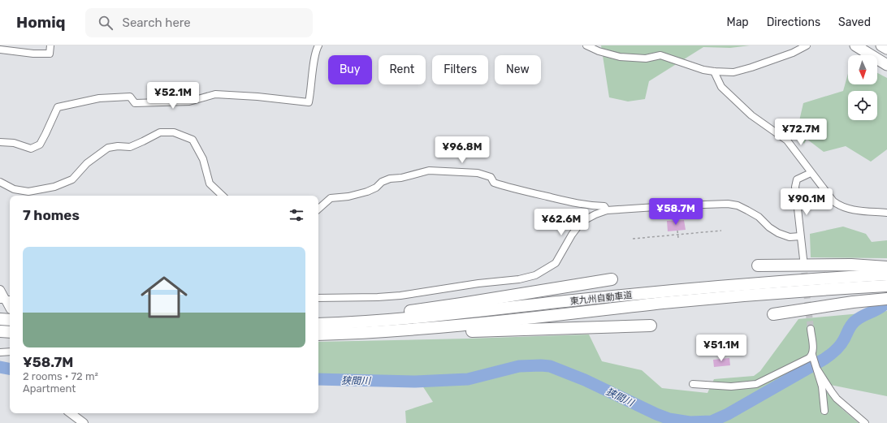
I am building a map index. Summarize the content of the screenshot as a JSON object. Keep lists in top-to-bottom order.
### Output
{
  "streets": {
    "highway": ["東九州自動車道"]
  },
  "water": ["狭間川"],
  "north": "bottom",
  "page": {
    "header": "Homiq",
    "search": "Search here",
    "nav": ["Map", "Directions", "Saved"],
    "chip": [
      "Buy",
      "Rent",
      "Filters",
      "New"
    ],
    "price": [
      "¥52.1M",
      "¥72.7M",
      "¥96.8M",
      "¥90.1M",
      "¥58.7M",
      "¥62.6M",
      "¥51.1M"
    ],
    "heading": "7 homes",
    "list": [
      {
        "name": "¥58.7M",
        "note": "2 rooms · 72 m² · Apartment"
      }
    ]
  }
}
